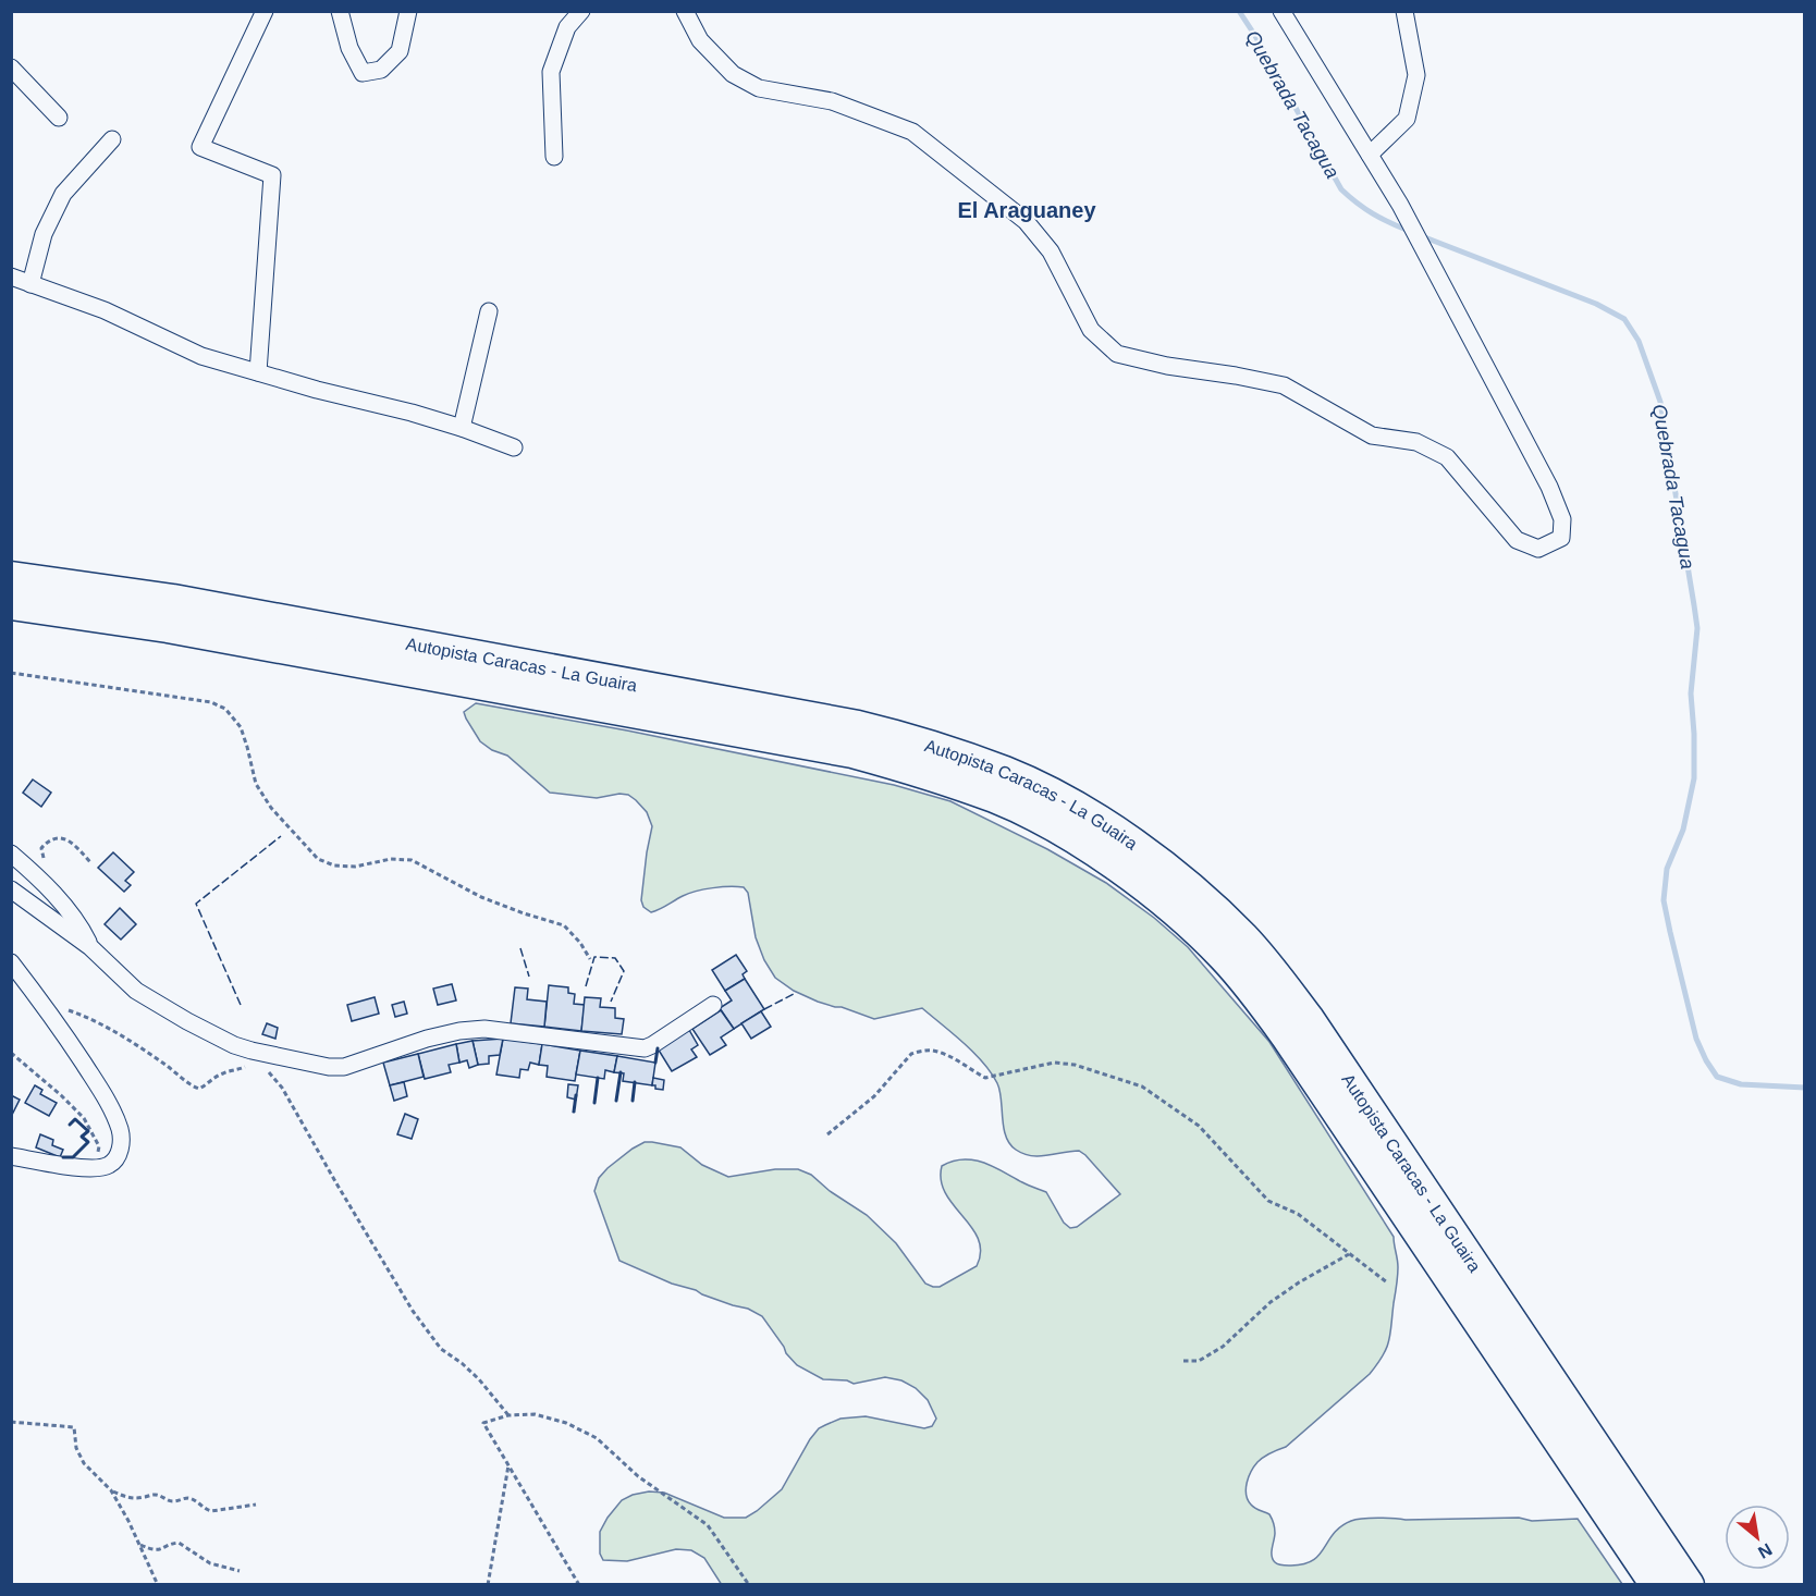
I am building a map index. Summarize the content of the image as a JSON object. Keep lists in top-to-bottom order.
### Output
{
  "streets": {
    "highway": ["Autopista Caracas - La Guaira"]
  },
  "districts": ["El Araguaney"],
  "water": ["Quebrada Tacagua"],
  "north": "bottom right"
}
